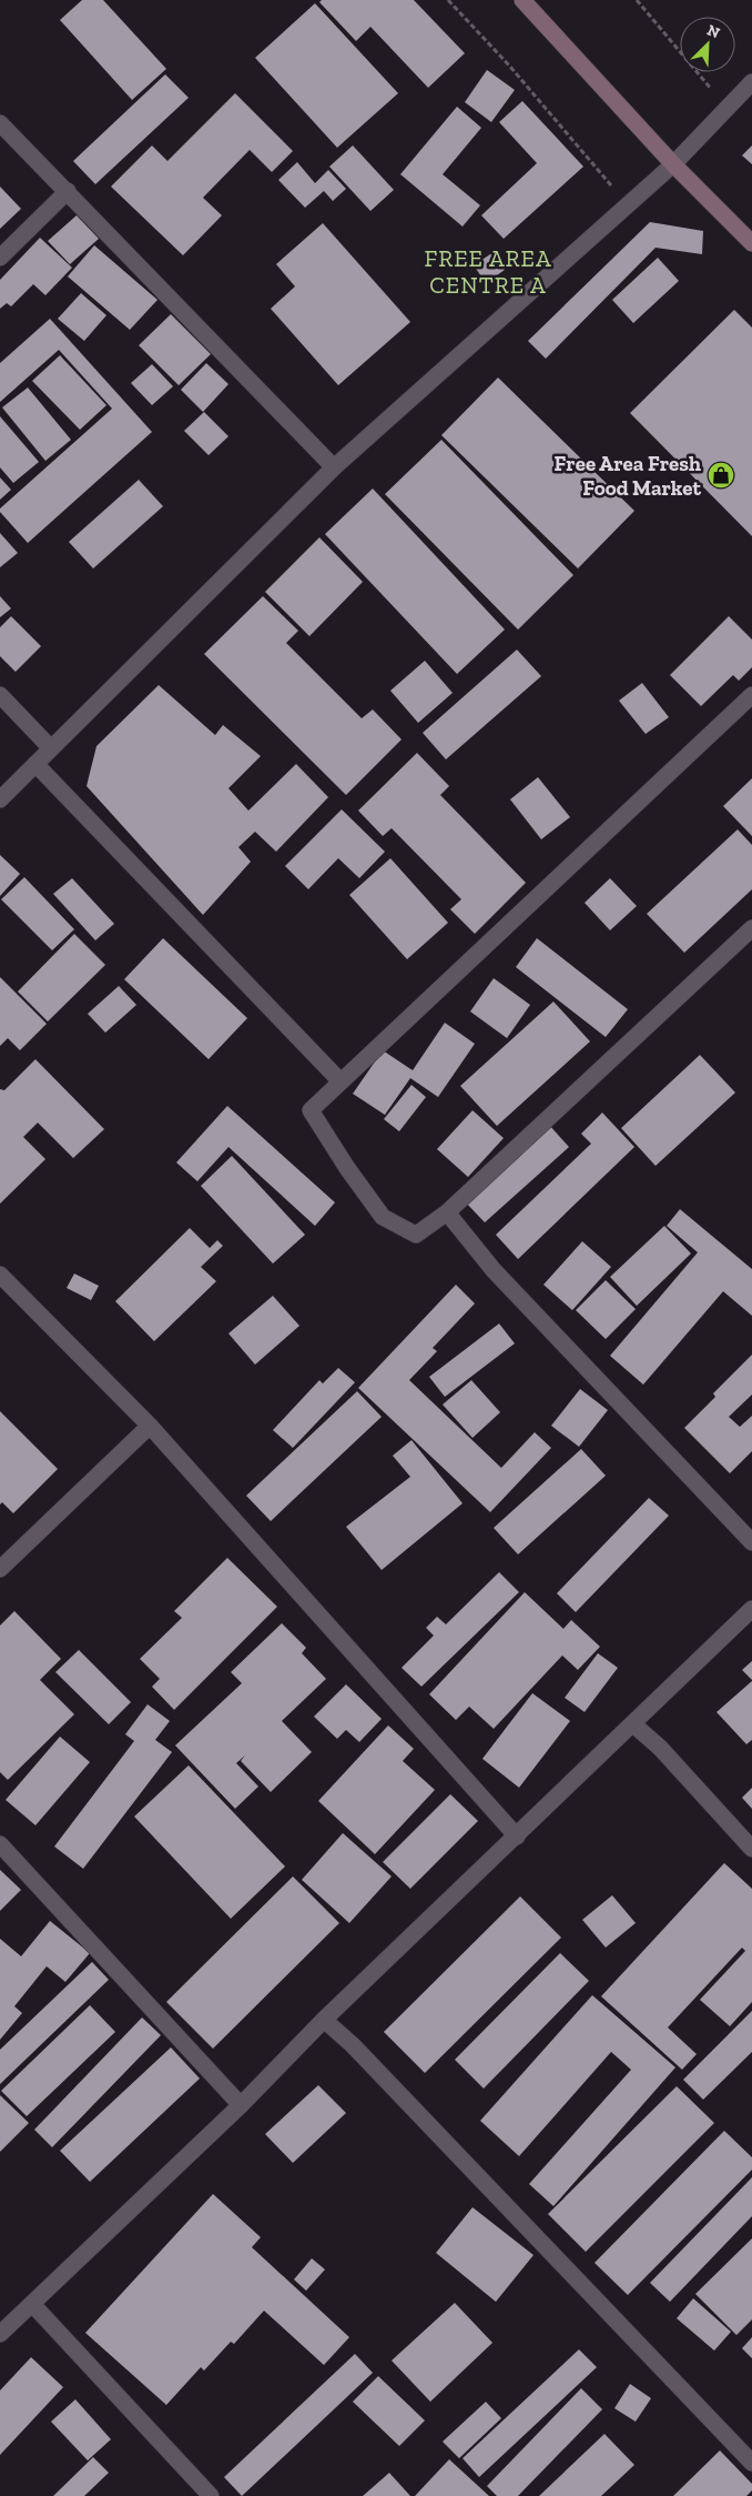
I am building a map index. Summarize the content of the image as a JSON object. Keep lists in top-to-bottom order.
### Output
{
  "districts": ["FREE AREA CENTRE A"],
  "places": {
    "shop": ["Free Area Fresh Food Market"]
  },
  "north": "top right"
}
